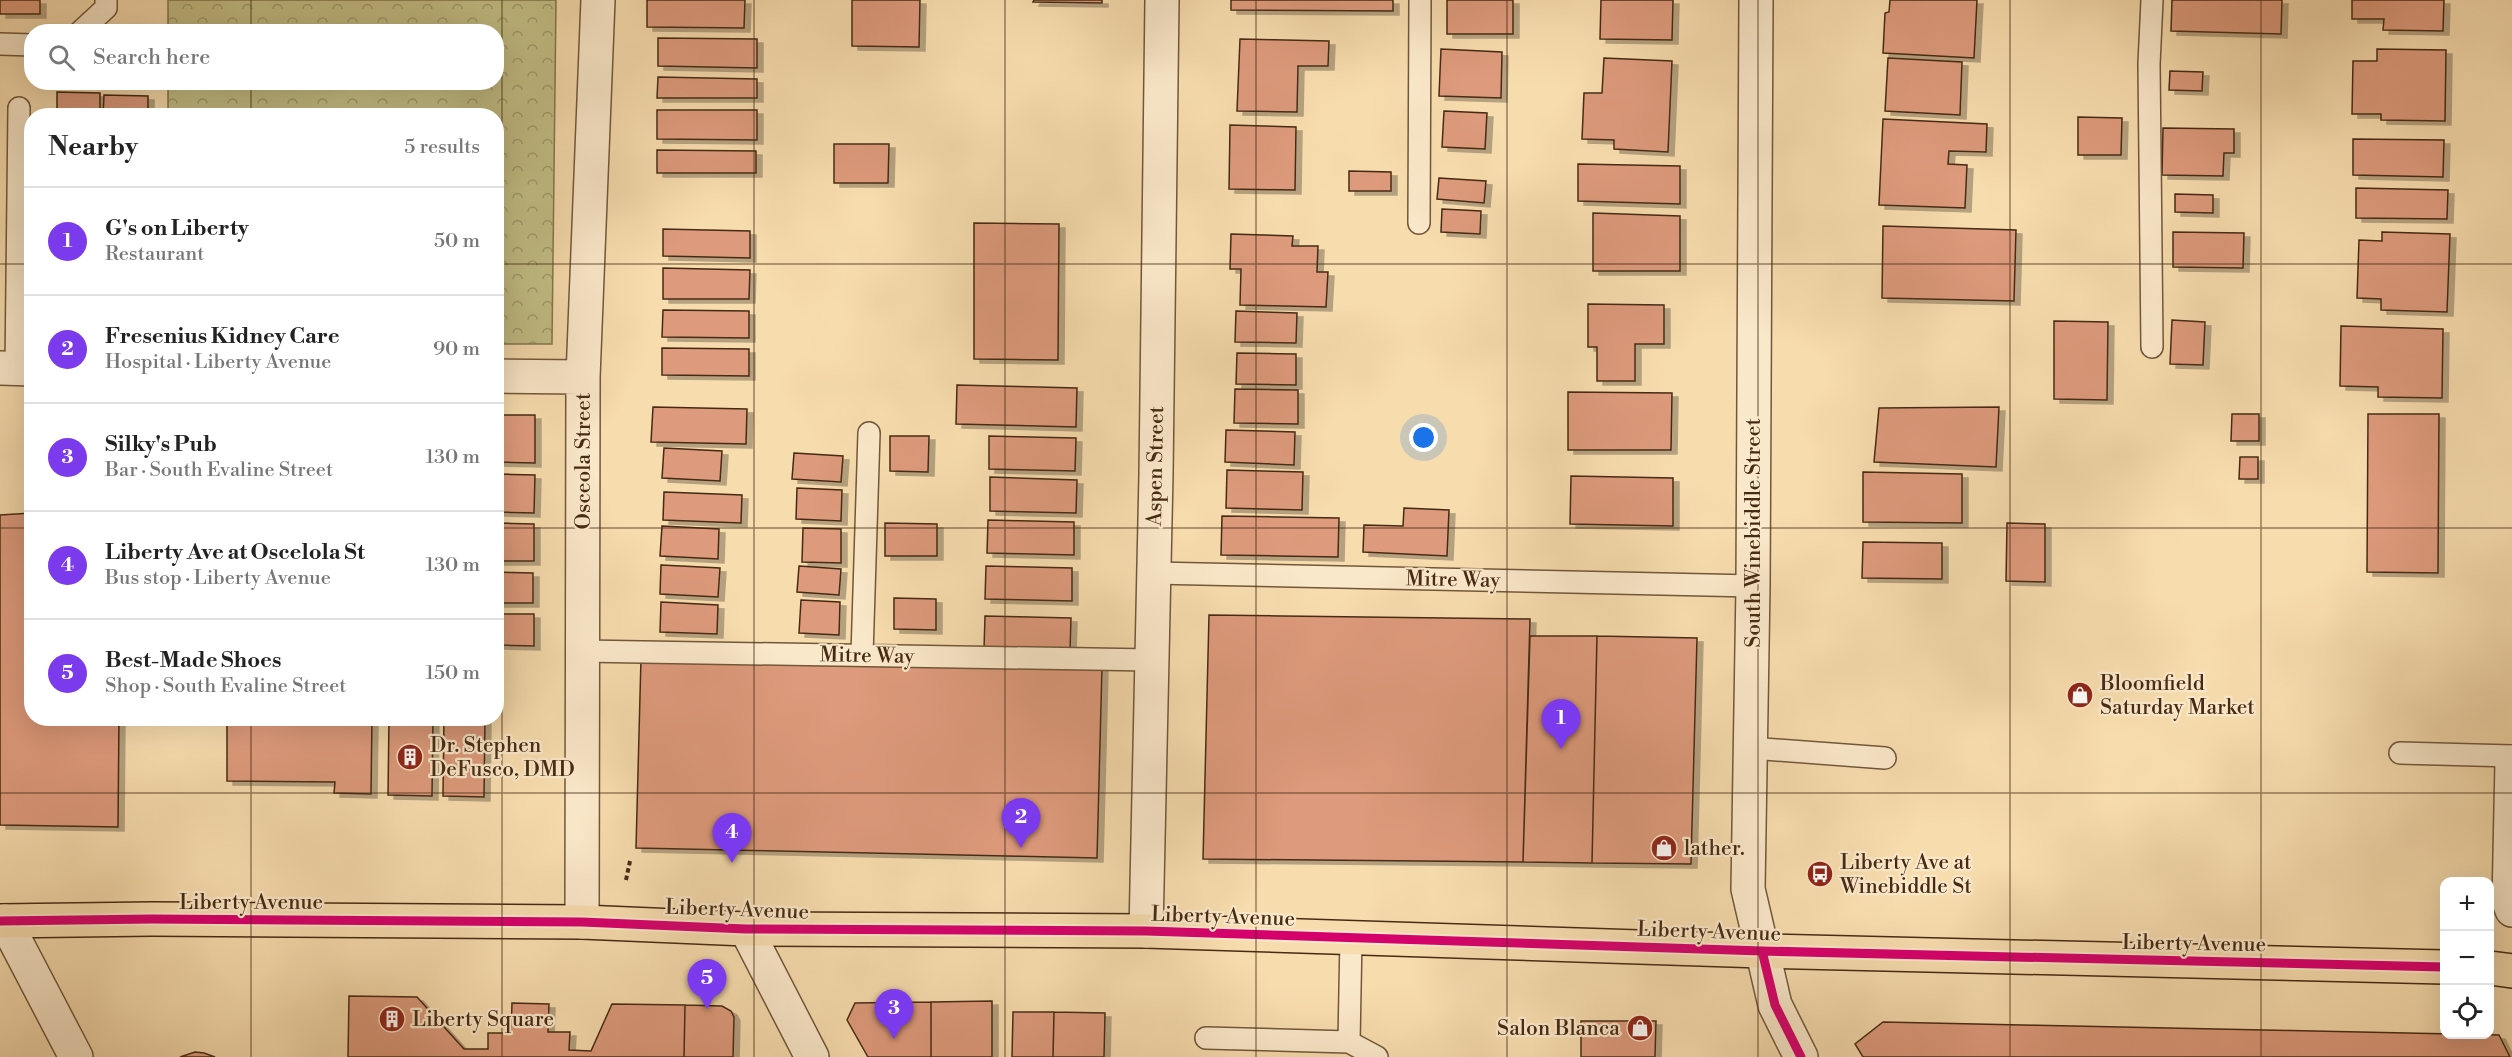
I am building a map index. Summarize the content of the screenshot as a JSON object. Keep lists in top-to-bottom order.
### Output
{
  "streets": {
    "main road": ["Liberty Avenue"],
    "street": ["Osceola Street", "Aspen Street", "South Winebiddle Street"],
    "lane": ["Mitre Way"]
  },
  "crossings": [
    ["Osceola Street", "Mitre Way"],
    ["Osceola Street", "Liberty Avenue"],
    ["Aspen Street", "Mitre Way"],
    ["Aspen Street", "Liberty Avenue"],
    ["South Winebiddle Street", "Mitre Way"],
    ["South Winebiddle Street", "Liberty Avenue"]
  ],
  "places": {
    "shop": ["Bloomfield Saturday Market", "lather.", "Salon Blanca"],
    "building": ["Dr. Stephen DeFusco, DMD", "Liberty Square"],
    "bus stop": ["Liberty Ave at Winebiddle St"]
  },
  "page": {
    "search": "Search here",
    "heading": ["Nearby", "5 results"],
    "list": [
      {
        "mark": "1",
        "name": "G's on Liberty",
        "note": "Restaurant",
        "value": "50 m"
      },
      {
        "mark": "2",
        "name": "Fresenius Kidney Care",
        "note": "Hospital · Liberty Avenue",
        "value": "90 m"
      },
      {
        "mark": "3",
        "name": "Silky's Pub",
        "note": "Bar · South Evaline Street",
        "value": "130 m"
      },
      {
        "mark": "4",
        "name": "Liberty Ave at Oscelola St",
        "note": "Bus stop · Liberty Avenue",
        "value": "130 m"
      },
      {
        "mark": "5",
        "name": "Best-Made Shoes",
        "note": "Shop · South Evaline Street",
        "value": "150 m"
      }
    ],
    "pins": [
      "1",
      "2",
      "4",
      "5",
      "3"
    ],
    "map_buttons": ["+", "−"]
  }
}
